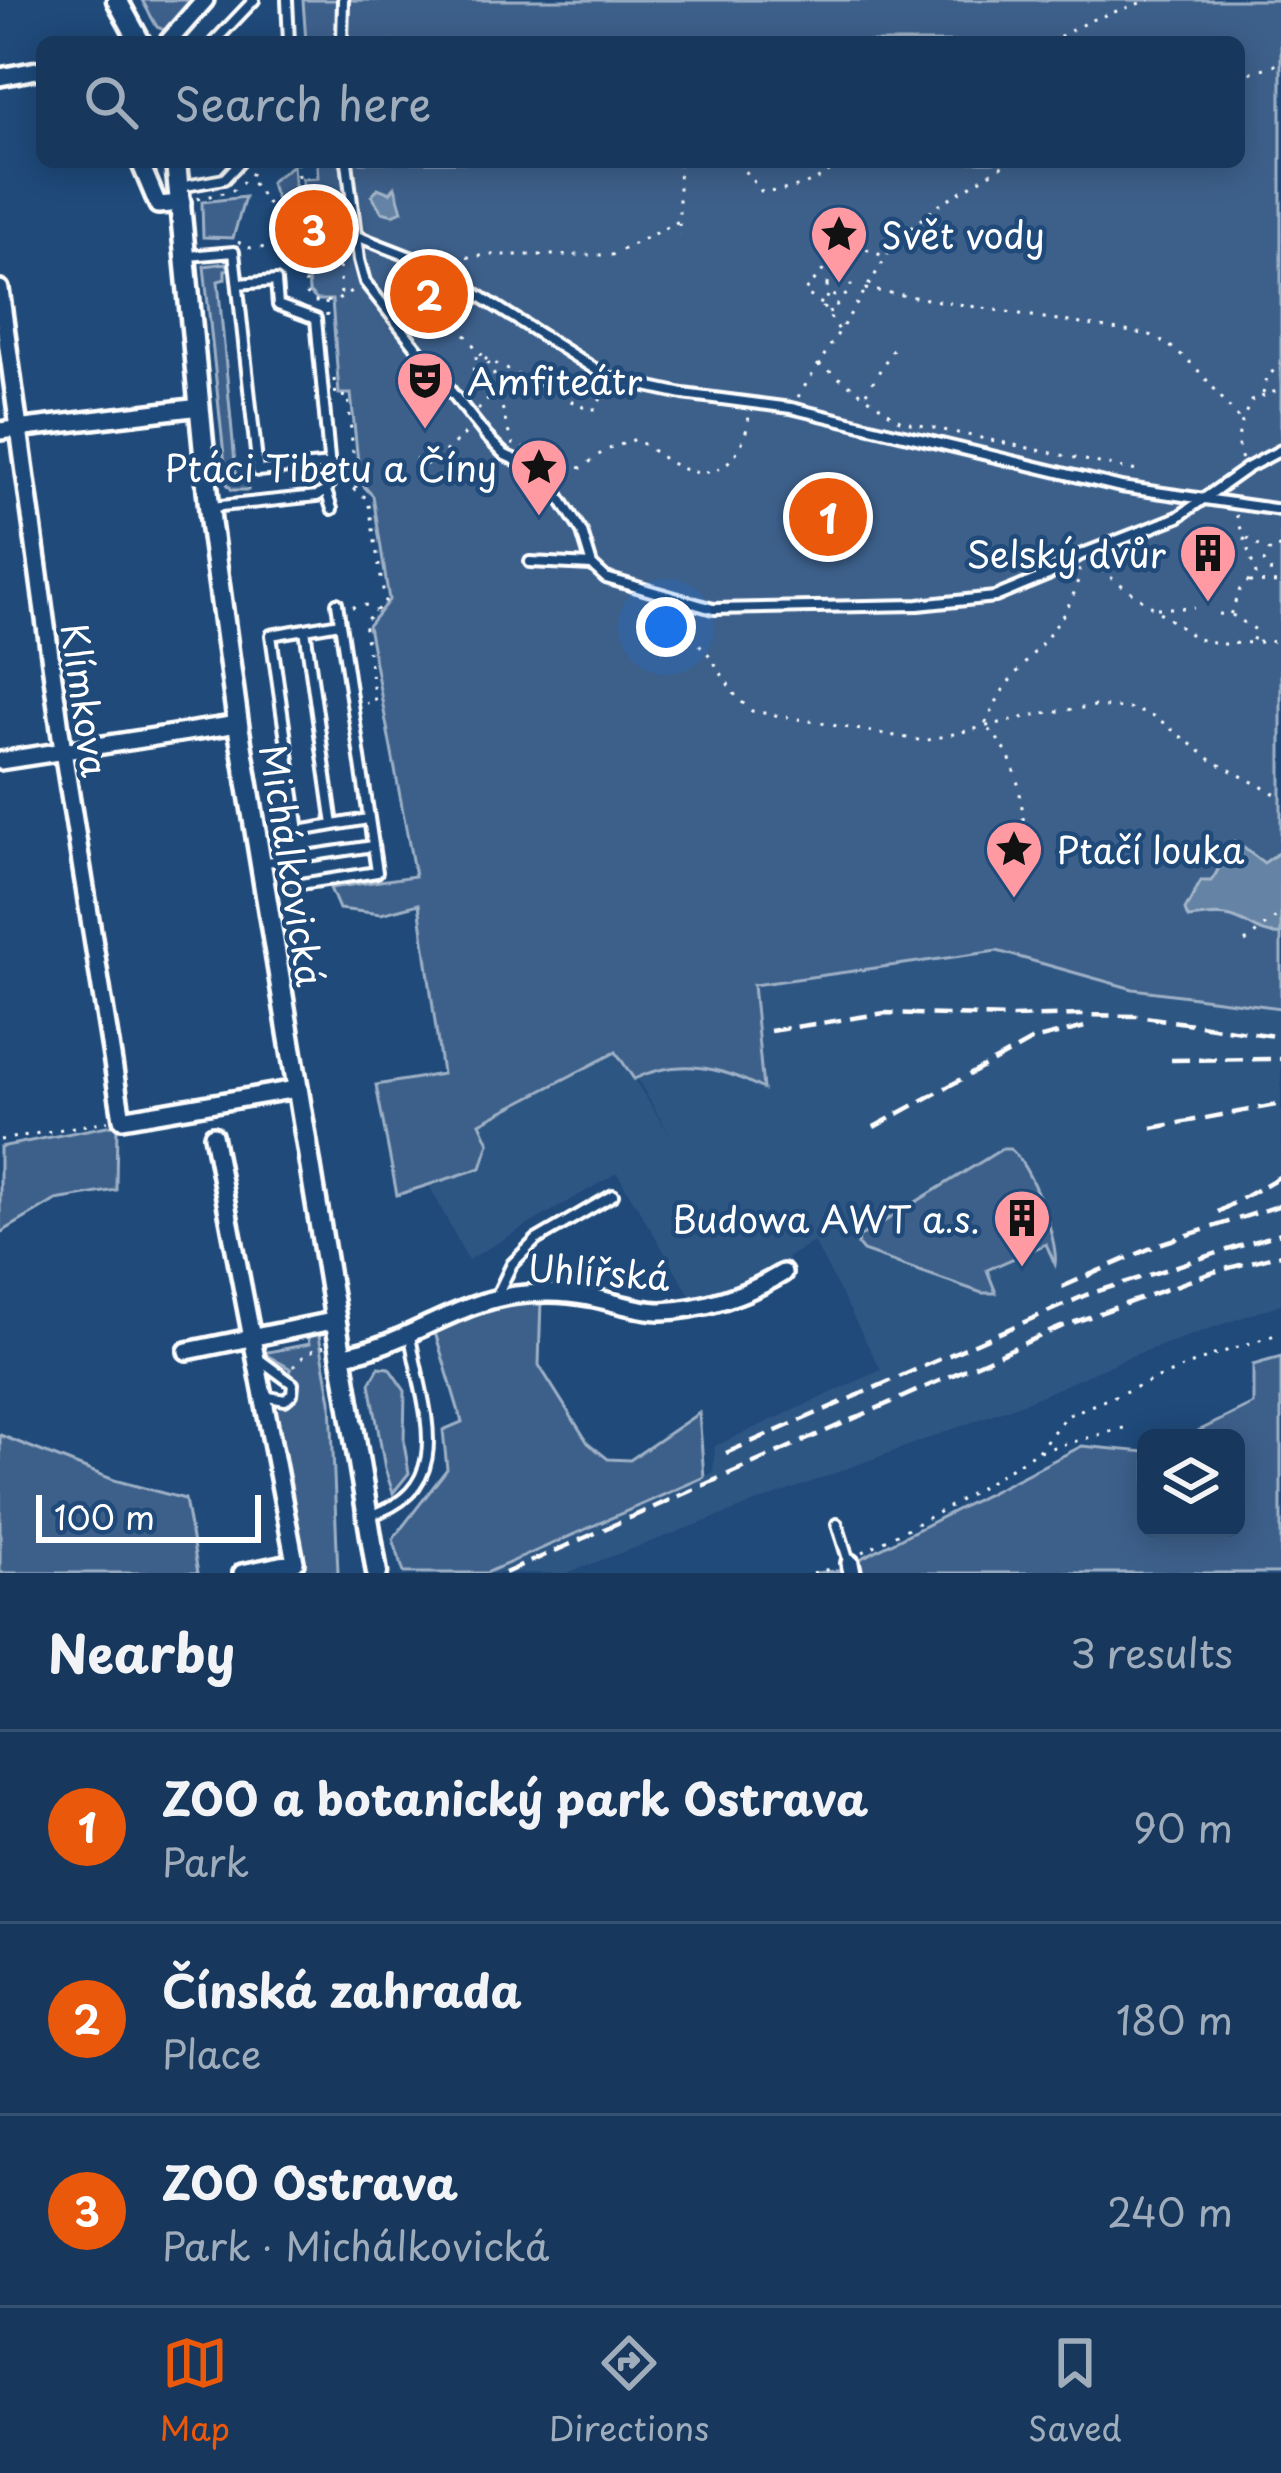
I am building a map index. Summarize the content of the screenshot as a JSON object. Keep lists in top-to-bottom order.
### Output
{
  "streets": {
    "street": ["Klímkova", "Michálkovická", "Uhlířská"]
  },
  "crossings": [
    ["Michálkovická", "Uhlířská"]
  ],
  "places": {
    "place": ["Svět vody", "Ptáci Tibetu a Číny", "Ptačí louka"],
    "theatre": ["Amfiteátr"],
    "building": ["Selský dvůr", "Budowa AWT a.s."]
  },
  "scale_bar": "100 m",
  "page": {
    "search": "Search here",
    "pins": ["3", "2", "1"],
    "scale": "100 m",
    "heading": ["Nearby", "3 results"],
    "list": [
      {
        "mark": "1",
        "name": "ZOO a botanický park Ostrava",
        "note": "Park",
        "value": "90 m"
      },
      {
        "mark": "2",
        "name": "Čínská zahrada",
        "note": "Place",
        "value": "180 m"
      },
      {
        "mark": "3",
        "name": "ZOO Ostrava",
        "note": "Park · Michálkovická",
        "value": "240 m"
      }
    ],
    "nav": ["Map", "Directions", "Saved"]
  }
}
